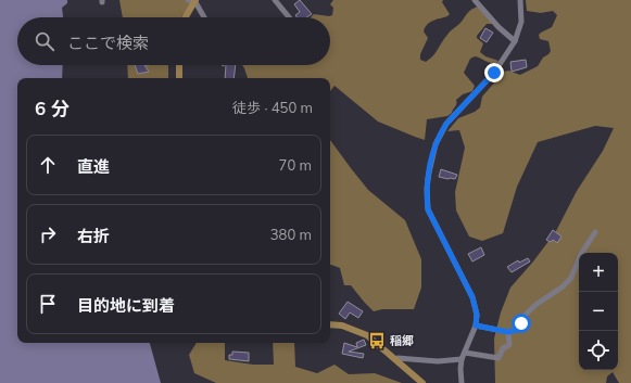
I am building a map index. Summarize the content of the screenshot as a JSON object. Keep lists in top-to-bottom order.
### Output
{
  "places": {
    "bus stop": ["稲郷"]
  },
  "page": {
    "search": "ここで検索",
    "heading": ["6 分", "徒歩 · 450 m"],
    "list": [
      ["直進", "70 m"],
      ["右折", "380 m"],
      "目的地に到着"
    ],
    "map_buttons": ["+", "−"]
  }
}
